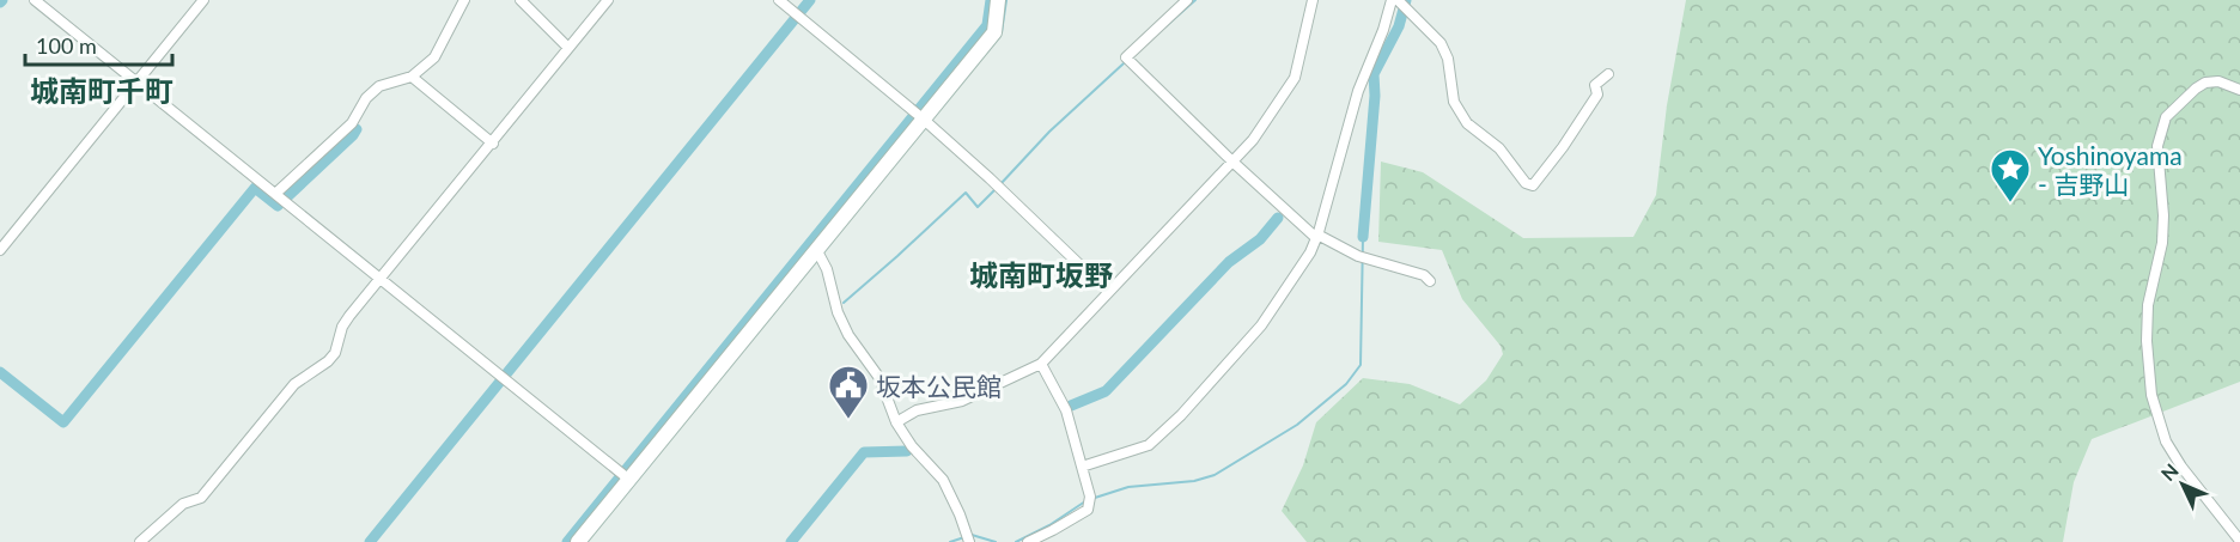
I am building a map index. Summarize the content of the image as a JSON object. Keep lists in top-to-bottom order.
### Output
{
  "districts": ["城南町千町", "城南町坂野"],
  "places": {
    "place": ["Yoshinoyama - 吉野山"],
    "public building": ["坂本公民館"]
  },
  "scale_bar": "100 m",
  "north": "top left"
}
